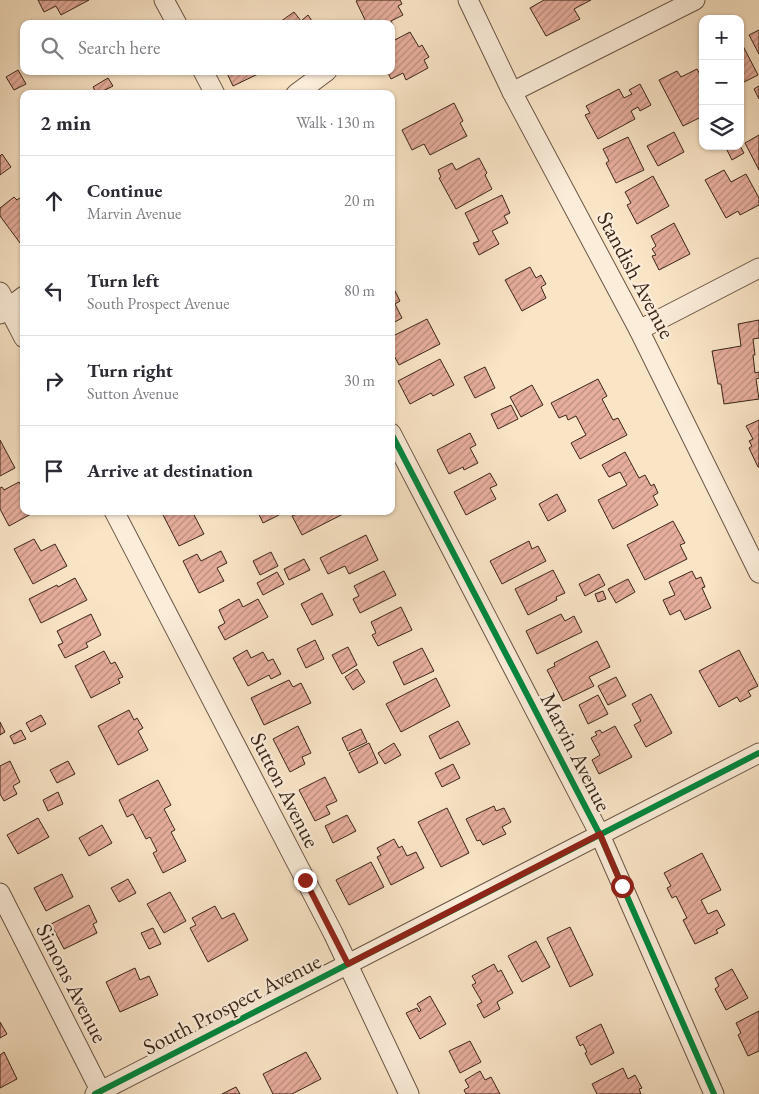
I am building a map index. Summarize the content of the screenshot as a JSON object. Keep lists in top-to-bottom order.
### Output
{
  "streets": {
    "street": [
      "Standish Avenue",
      "Marvin Avenue",
      "Sutton Avenue",
      "Simons Avenue",
      "South Prospect Avenue"
    ]
  },
  "crossings": [
    ["Marvin Avenue", "South Prospect Avenue"],
    ["Sutton Avenue", "South Prospect Avenue"],
    ["Simons Avenue", "South Prospect Avenue"]
  ],
  "page": {
    "map_buttons": ["+", "−"],
    "search": "Search here",
    "heading": ["2 min", "Walk · 130 m"],
    "list": [
      ["Continue", "Marvin Avenue", "20 m"],
      ["Turn left", "South Prospect Avenue", "80 m"],
      ["Turn right", "Sutton Avenue", "30 m"],
      "Arrive at destination"
    ]
  }
}
